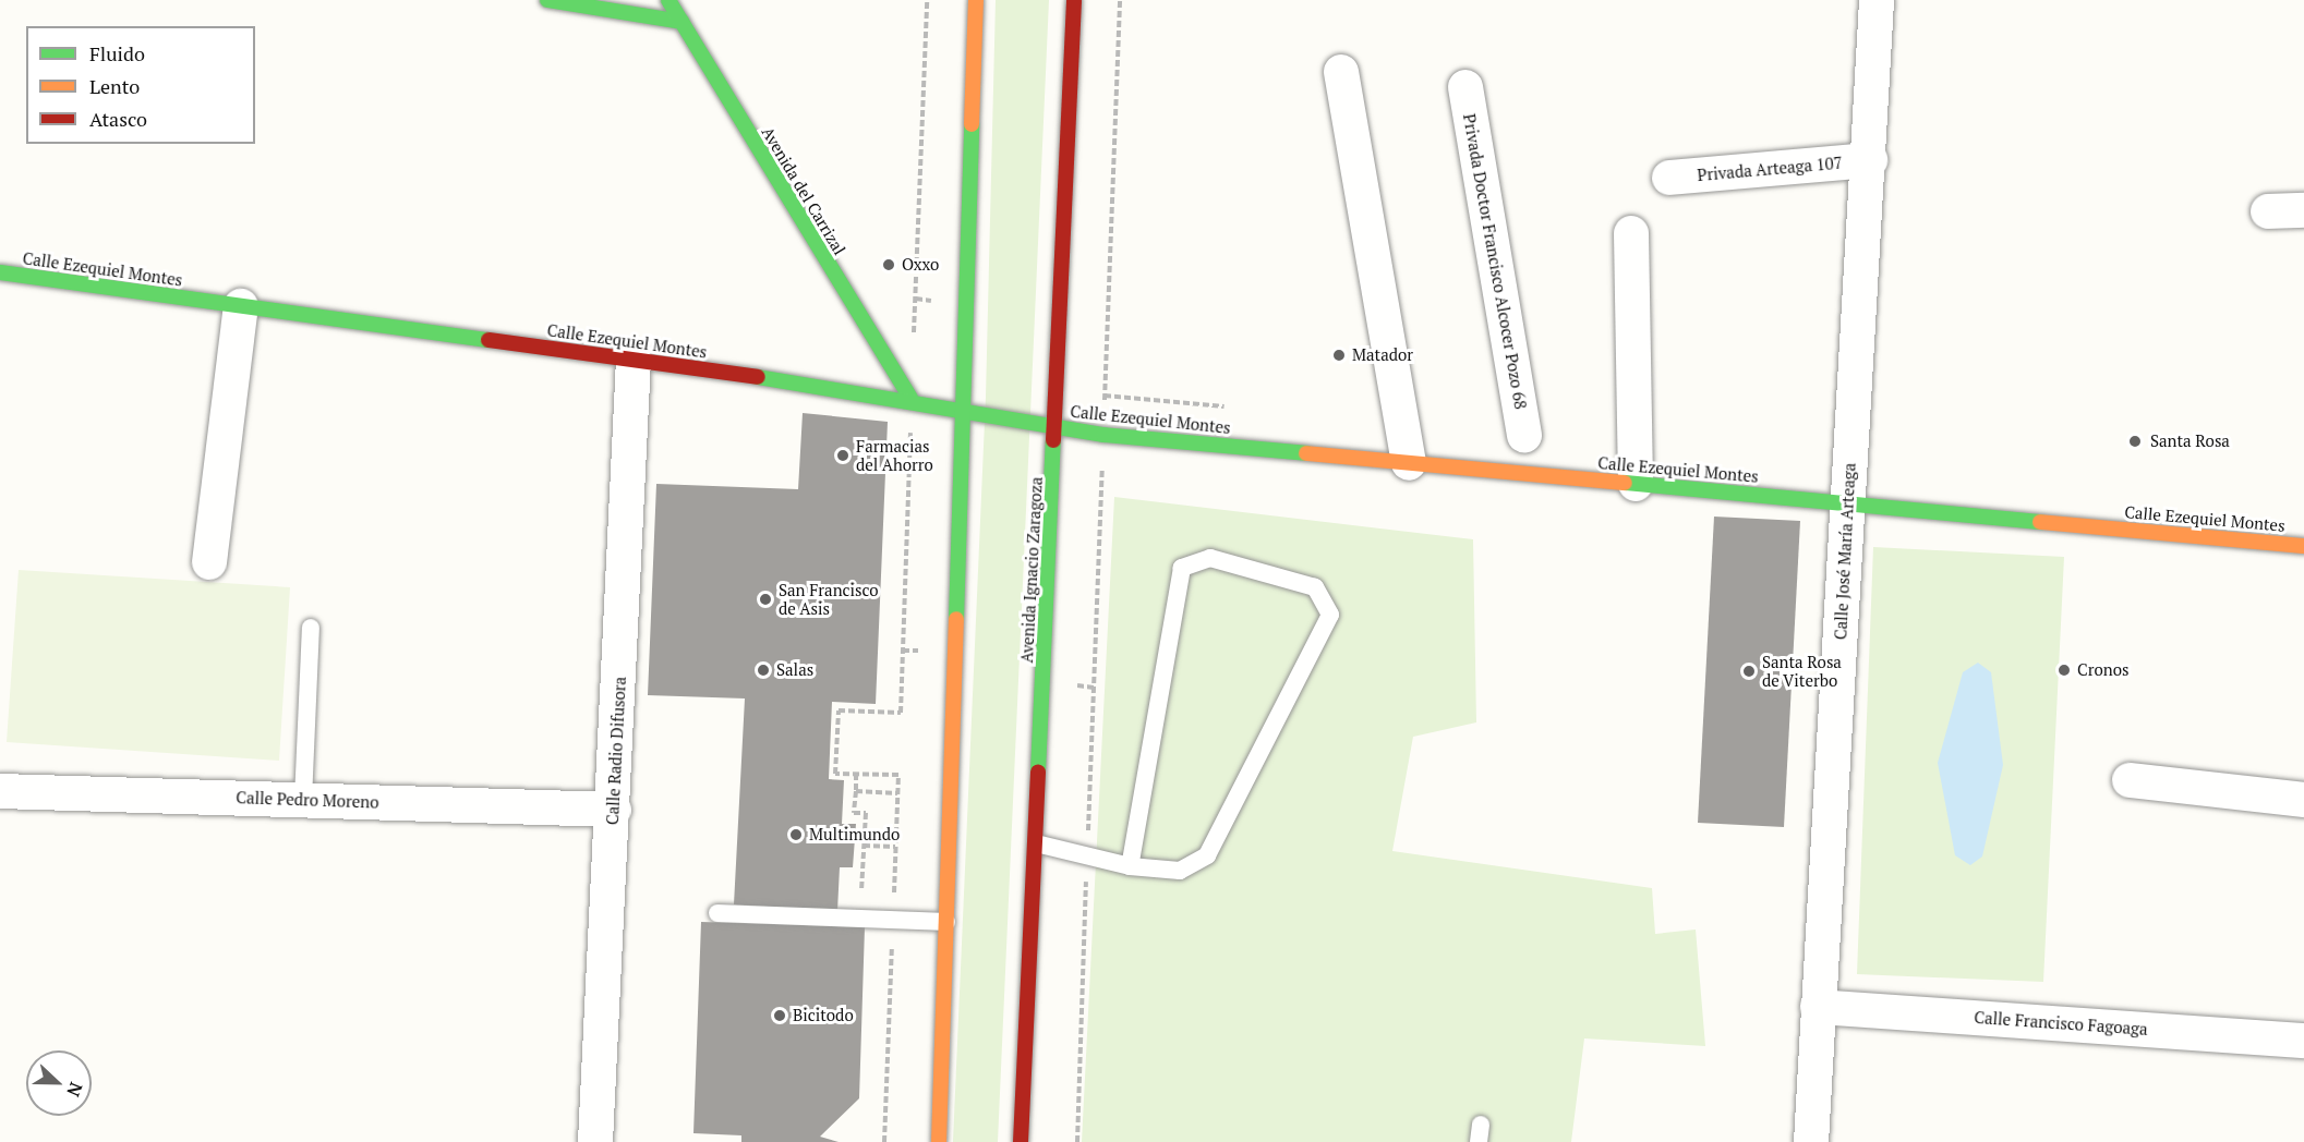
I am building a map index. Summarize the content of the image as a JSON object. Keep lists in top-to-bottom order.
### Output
{
  "streets": {
    "main road": ["Avenida del Carrizal", "Calle Ezequiel Montes", "Avenida Ignacio Zaragoza"],
    "street": [
      "Privada Arteaga 107",
      "Privada Doctor Francisco Alcocer Pozo 68",
      "Calle José María Arteaga",
      "Calle Radio Difusora",
      "Calle Pedro Moreno",
      "Calle Francisco Fagoaga"
    ]
  },
  "crossings": [
    ["Privada Arteaga 107", "Calle José María Arteaga"],
    ["Avenida del Carrizal", "Calle Ezequiel Montes"],
    ["Calle Ezequiel Montes", "Calle José María Arteaga"],
    ["Calle Ezequiel Montes", "Avenida Ignacio Zaragoza"],
    ["Calle Ezequiel Montes", "Calle Radio Difusora"],
    ["Calle José María Arteaga", "Calle Francisco Fagoaga"],
    ["Calle Radio Difusora", "Calle Pedro Moreno"]
  ],
  "places": [
    "Oxxo",
    "Matador",
    "Santa Rosa",
    "Farmacias del Ahorro",
    "San Francisco de Asis",
    "Salas",
    "Cronos",
    "Santa Rosa de Viterbo",
    "Multimundo",
    "Bicitodo"
  ],
  "legend": ["Fluido", "Lento", "Atasco"],
  "north": "right"
}
